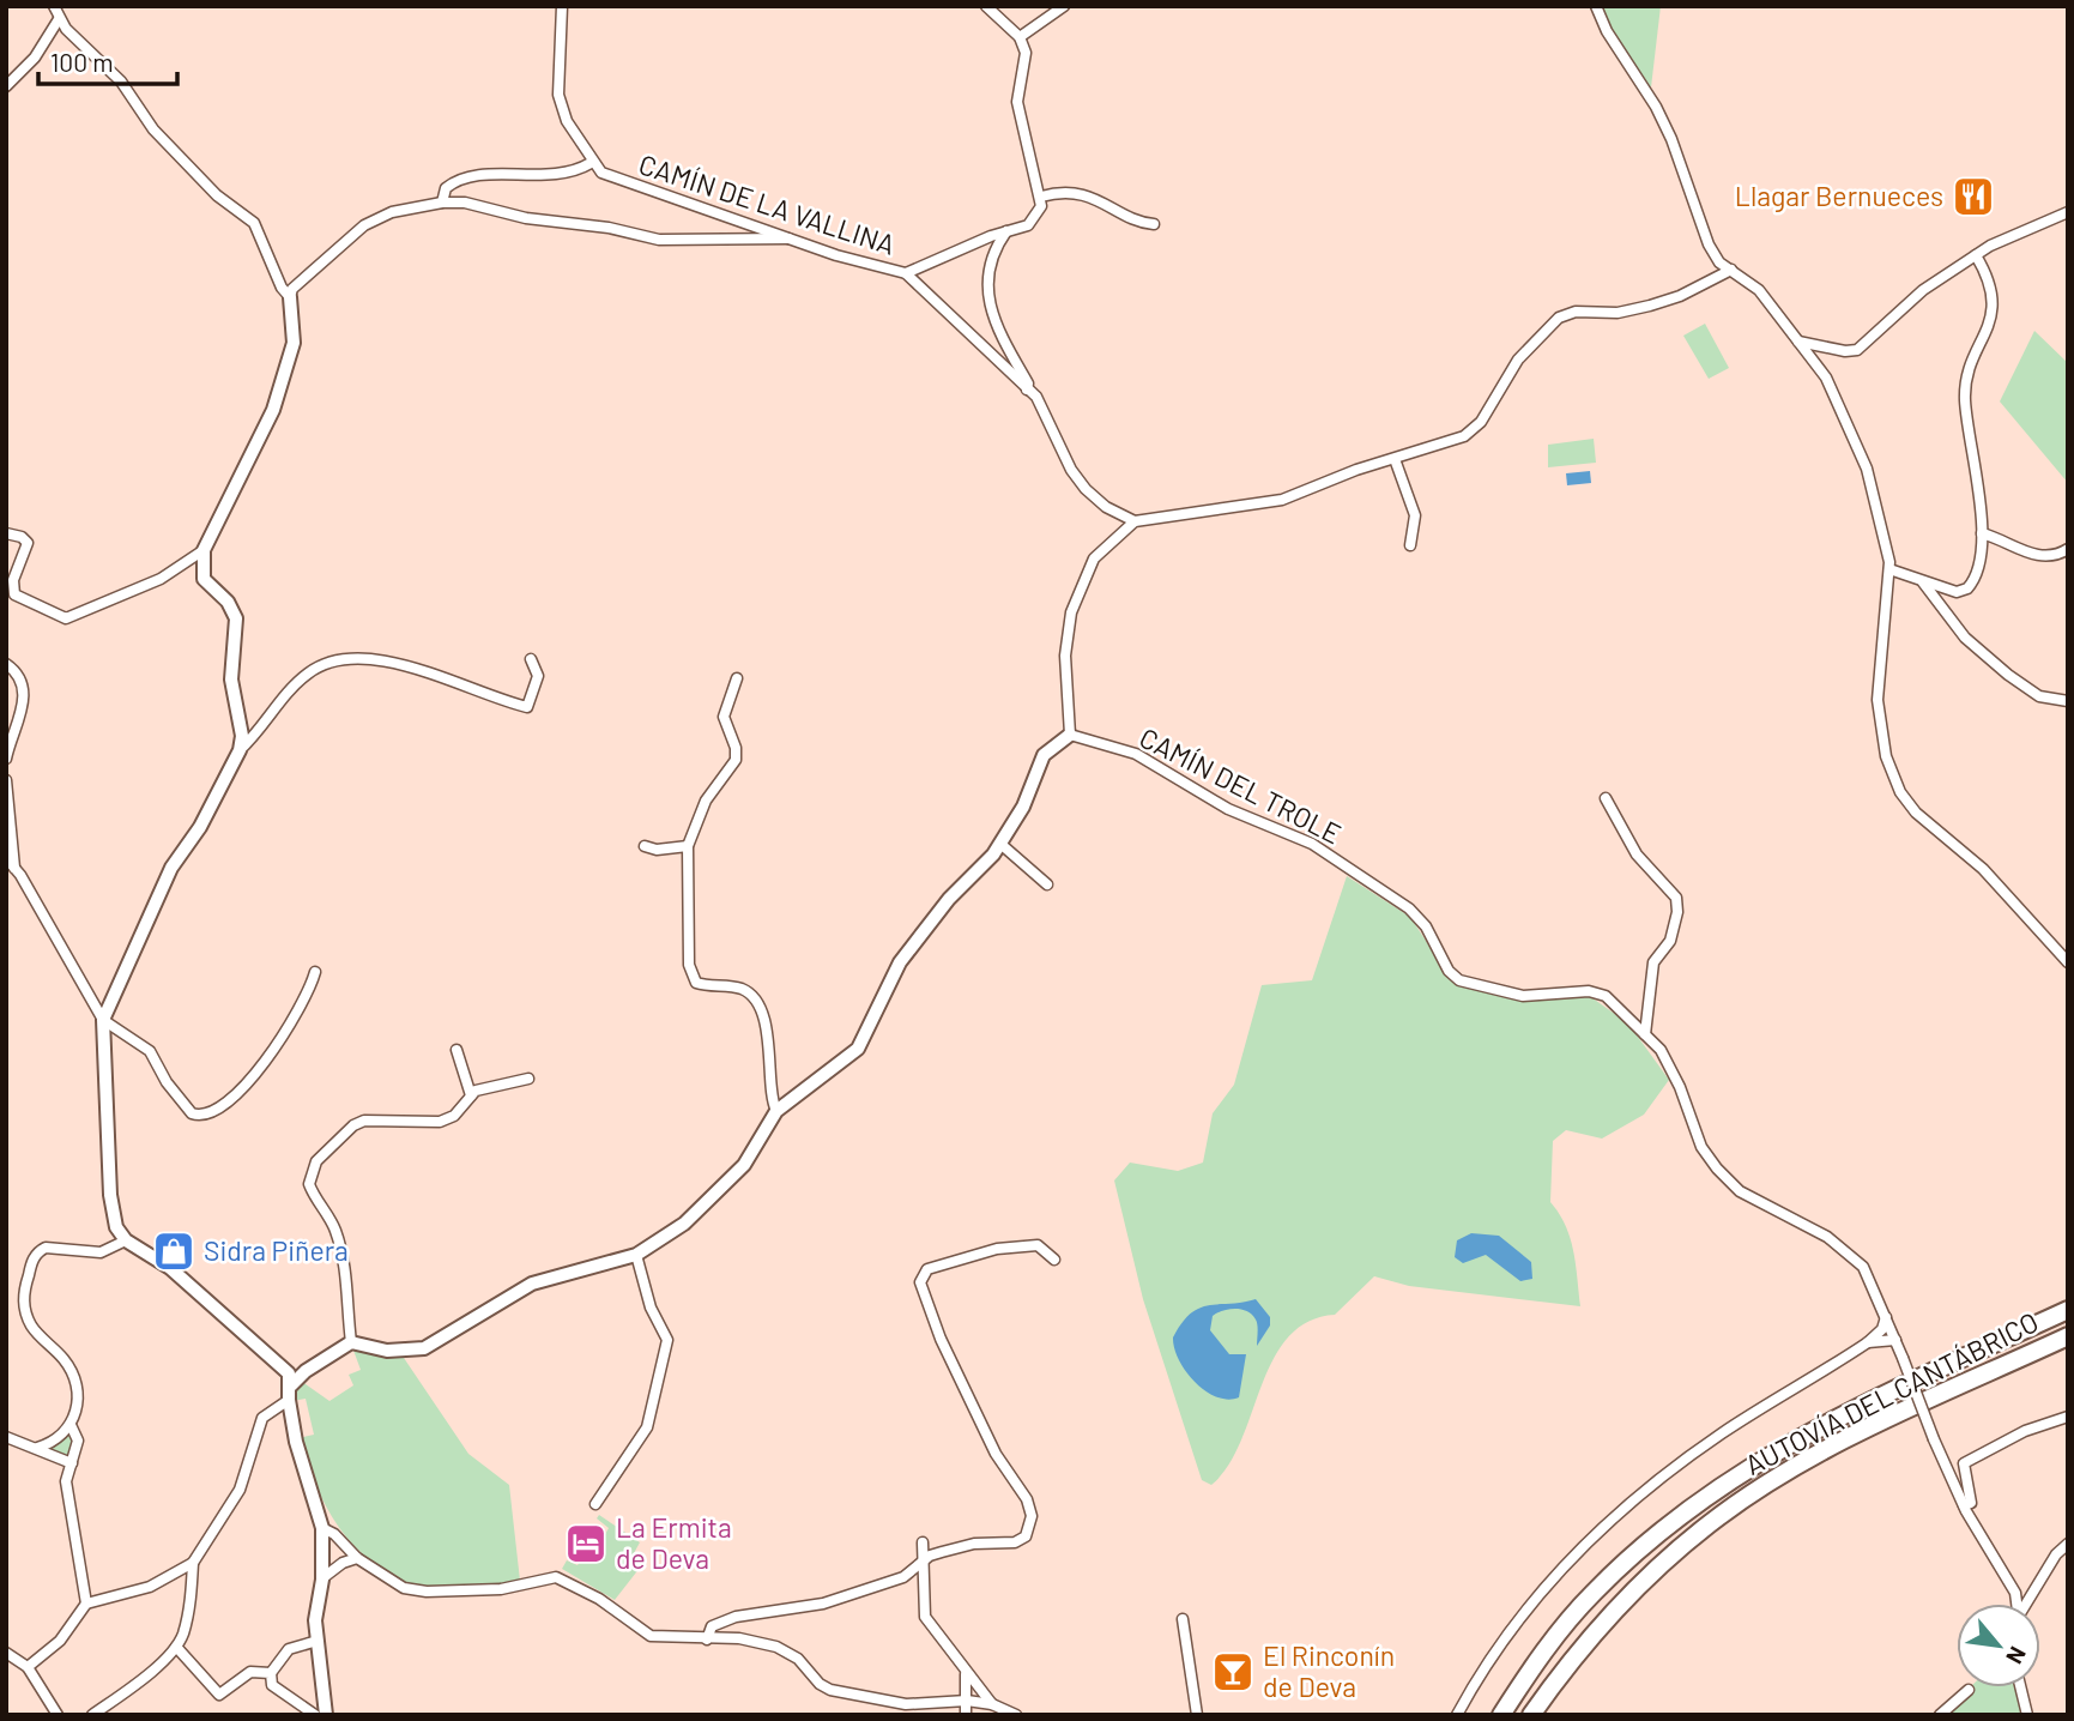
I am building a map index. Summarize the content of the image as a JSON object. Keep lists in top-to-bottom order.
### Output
{
  "streets": {
    "highway": ["AUTOVÍA DEL CANTÁBRICO"],
    "street": ["CAMÍN DE LA VALLINA", "CAMÍN DEL TROLE"]
  },
  "places": {
    "restaurant": ["Llagar Bernueces"],
    "shop": ["Sidra Piñera"],
    "hotel": ["La Ermita de Deva"],
    "bar": ["El Rinconín de Deva"]
  },
  "scale_bar": "100 m",
  "north": "bottom right"
}
